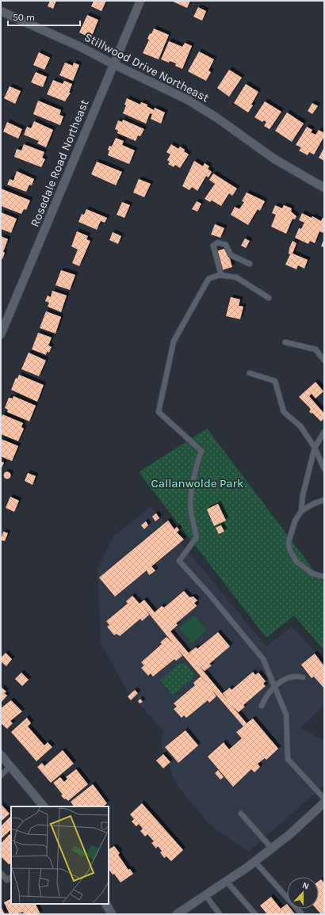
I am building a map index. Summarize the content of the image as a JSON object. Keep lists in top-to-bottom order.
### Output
{
  "streets": {
    "street": ["Stillwood Drive Northeast", "Rosedale Road Northeast"]
  },
  "crossings": [
    ["Stillwood Drive Northeast", "Rosedale Road Northeast"]
  ],
  "parks": ["Callanwolde Park"],
  "scale_bar": "50 m",
  "north": "top"
}
